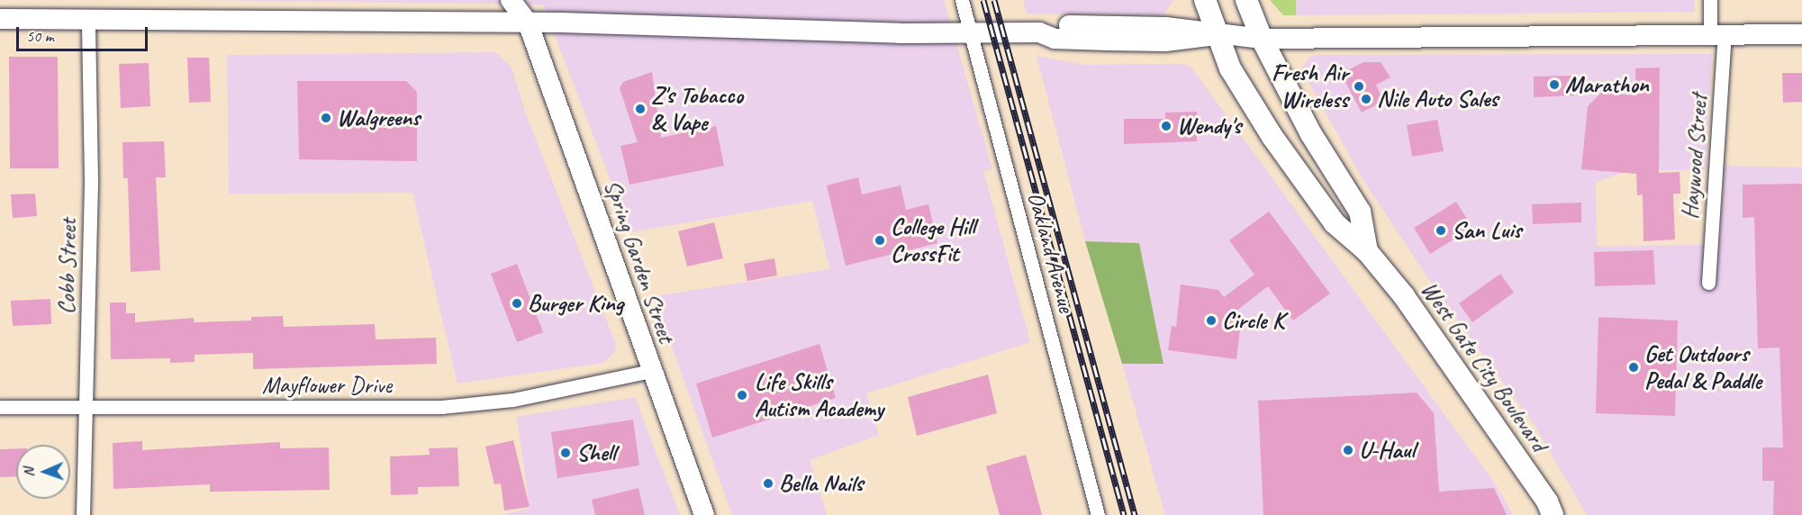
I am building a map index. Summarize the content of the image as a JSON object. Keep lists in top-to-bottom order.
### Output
{
  "streets": {
    "main road": ["Spring Garden Street", "West Gate City Boulevard"],
    "street": [
      "Haywood Street",
      "Oakland Avenue",
      "Cobb Street",
      "Mayflower Drive"
    ]
  },
  "crossings": [
    ["Spring Garden Street", "Mayflower Drive"],
    ["Cobb Street", "Mayflower Drive"]
  ],
  "places": [
    "Marathon",
    "Fresh Air Wireless",
    "Nile Auto Sales",
    "Z's Tobacco & Vape",
    "Walgreens",
    "Wendy's",
    "San Luis",
    "College Hill CrossFit",
    "Burger King",
    "Circle K",
    "Get Outdoors Pedal & Paddle",
    "Life Skills Autism Academy",
    "U-Haul",
    "Shell",
    "Bella Nails"
  ],
  "scale_bar": "50 m",
  "north": "left"
}
